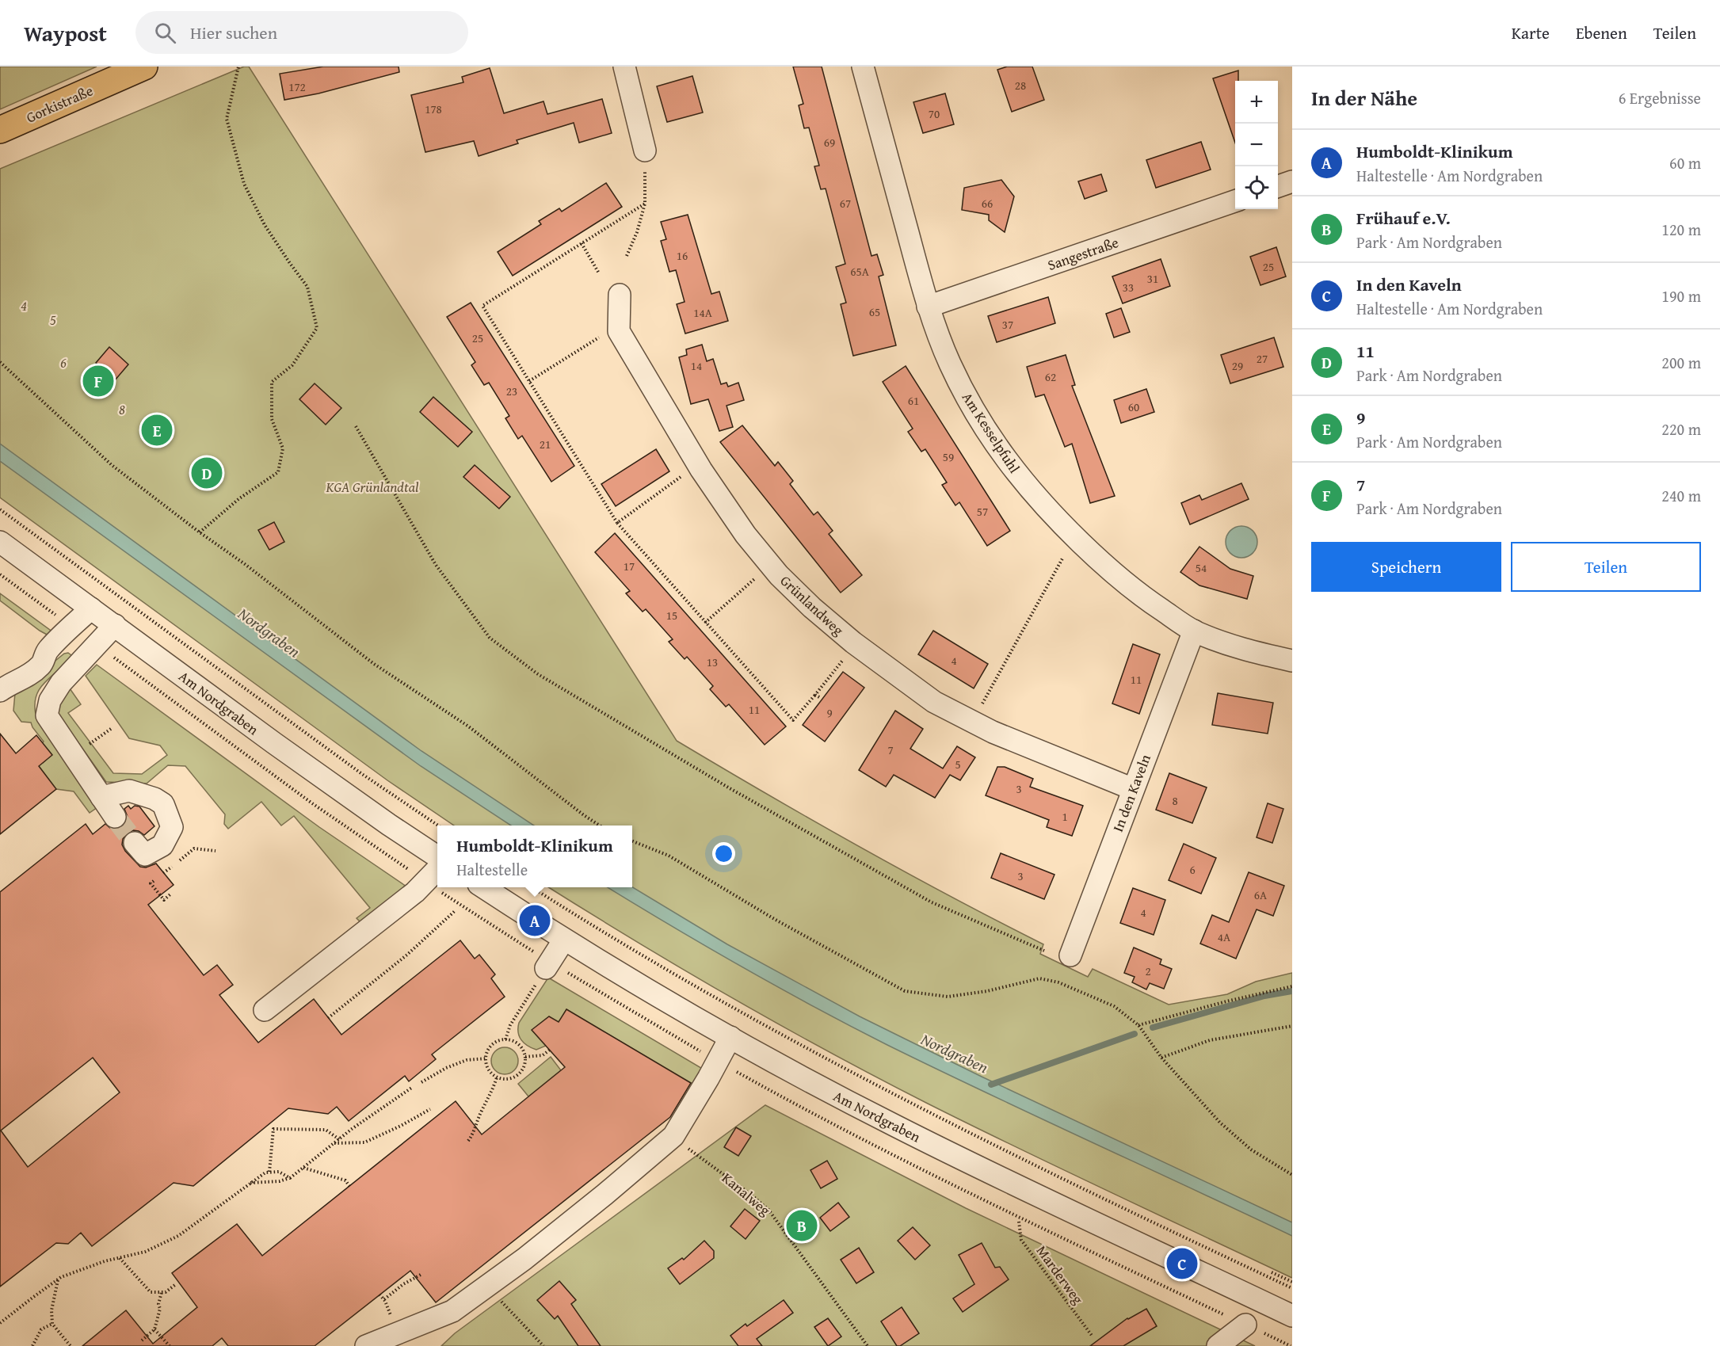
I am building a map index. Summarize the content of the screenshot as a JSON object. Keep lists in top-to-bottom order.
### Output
{
  "streets": {
    "main road": ["Gorkistraße"],
    "street": [
      "Sangestraße",
      "Am Kesselpfuhl",
      "Grünlandweg",
      "Am Nordgraben",
      "In den Kaveln"
    ],
    "path": ["Kanalweg", "Marderweg"]
  },
  "crossings": [
    ["Sangestraße", "Am Kesselpfuhl"],
    ["Am Kesselpfuhl", "In den Kaveln"],
    ["Grünlandweg", "In den Kaveln"]
  ],
  "water": ["Nordgraben"],
  "parks": [
    "4",
    "5",
    "6",
    "8",
    "KGA Grünlandtal"
  ],
  "house_numbers": [
    "28",
    "172",
    "178",
    "70",
    "69",
    "67",
    "66",
    "16",
    "25",
    "65A",
    "31",
    "33",
    "65",
    "14A",
    "37",
    "25",
    "27",
    "14",
    "29",
    "62",
    "23",
    "61",
    "60",
    "21",
    "59",
    "57",
    "17",
    "54",
    "15",
    "4",
    "13",
    "11",
    "11",
    "9",
    "7",
    "5",
    "3",
    "8",
    "1",
    "6",
    "3",
    "6A",
    "4",
    "4A",
    "2"
  ],
  "page": {
    "header": "Waypost",
    "search": "Hier suchen",
    "nav": ["Karte", "Ebenen", "Teilen"],
    "heading": ["In der Nähe", "6 Ergebnisse"],
    "map_buttons": ["+", "−"],
    "list": [
      {
        "mark": "A",
        "name": "Humboldt-Klinikum",
        "note": "Haltestelle · Am Nordgraben",
        "value": "60 m"
      },
      {
        "mark": "B",
        "name": "Frühauf e.V.",
        "note": "Park · Am Nordgraben",
        "value": "120 m"
      },
      {
        "mark": "C",
        "name": "In den Kaveln",
        "note": "Haltestelle · Am Nordgraben",
        "value": "190 m"
      },
      {
        "mark": "D",
        "name": "11",
        "note": "Park · Am Nordgraben",
        "value": "200 m"
      },
      {
        "mark": "E",
        "name": "9",
        "note": "Park · Am Nordgraben",
        "value": "220 m"
      },
      {
        "mark": "F",
        "name": "7",
        "note": "Park · Am Nordgraben",
        "value": "240 m"
      }
    ],
    "pins": [
      "F",
      "E",
      "D",
      "A",
      "B",
      "C"
    ],
    "buttons": ["Speichern", "Teilen"],
    "popup": ["Humboldt-Klinikum", "Haltestelle"]
  }
}
